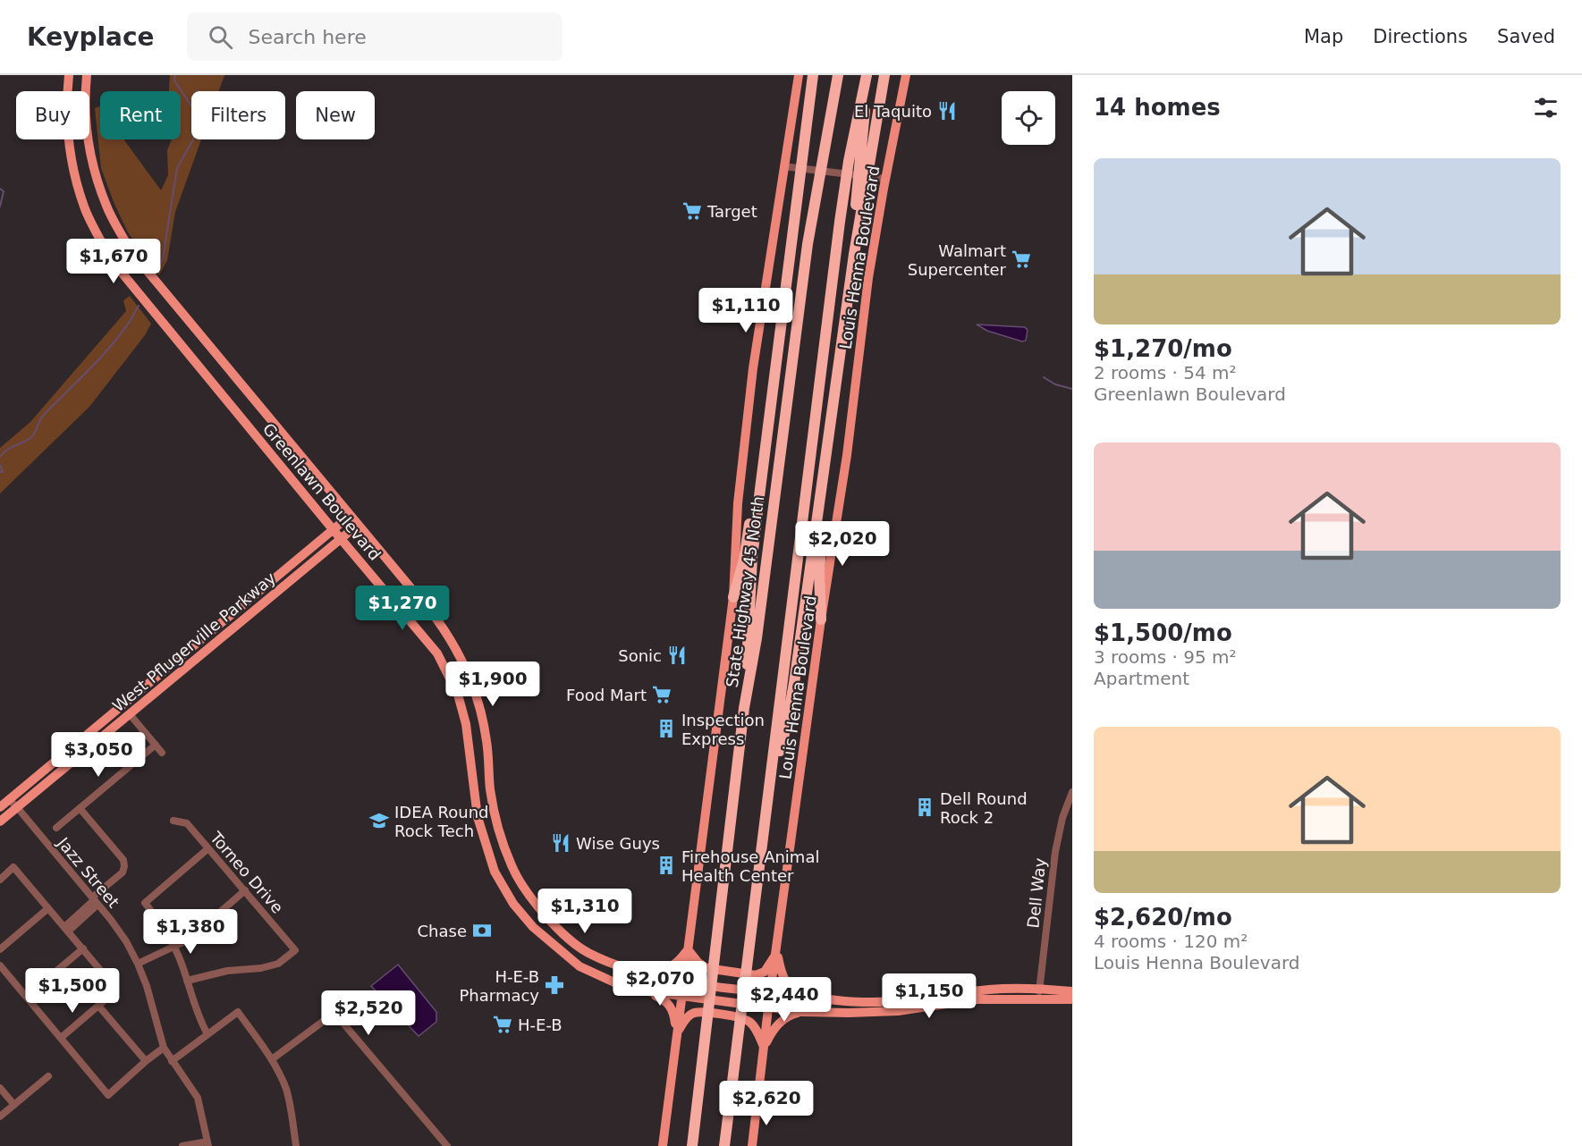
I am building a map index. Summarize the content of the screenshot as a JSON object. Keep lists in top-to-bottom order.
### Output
{
  "streets": {
    "highway": ["State Highway 45 North"],
    "main road": ["Louis Henna Boulevard", "Greenlawn Boulevard", "West Pflugerville Parkway"],
    "street": ["Jazz Street", "Torneo Drive", "Dell Way"]
  },
  "crossings": [
    ["Louis Henna Boulevard", "Greenlawn Boulevard"],
    ["Greenlawn Boulevard", "West Pflugerville Parkway"],
    ["Greenlawn Boulevard", "Dell Way"],
    ["West Pflugerville Parkway", "Jazz Street"]
  ],
  "places": {
    "restaurant": ["El Taquito", "Sonic", "Wise Guys"],
    "supermarket": [
      "Target",
      "Walmart Supercenter",
      "Food Mart",
      "H-E-B"
    ],
    "building": ["Inspection Express", "Dell Round Rock 2", "Firehouse Animal Health Center"],
    "school or university": ["IDEA Round Rock Tech"],
    "bank": ["Chase"],
    "pharmacy": ["H-E-B Pharmacy"]
  },
  "page": {
    "header": "Keyplace",
    "search": "Search here",
    "nav": ["Map", "Directions", "Saved"],
    "heading": "14 homes",
    "chip": [
      "Buy",
      "Rent",
      "Filters",
      "New"
    ],
    "list": [
      {
        "name": "$1,270/mo",
        "note": "2 rooms · 54 m² · Greenlawn Boulevard"
      },
      {
        "name": "$1,500/mo",
        "note": "3 rooms · 95 m² · Apartment"
      },
      {
        "name": "$2,620/mo",
        "note": "4 rooms · 120 m² · Louis Henna Boulevard"
      }
    ],
    "price": [
      "$1,670",
      "$1,110",
      "$2,020",
      "$1,270",
      "$1,900",
      "$3,050",
      "$1,310",
      "$1,380",
      "$2,070",
      "$1,500",
      "$1,150",
      "$2,440",
      "$2,520",
      "$2,620"
    ]
  }
}
